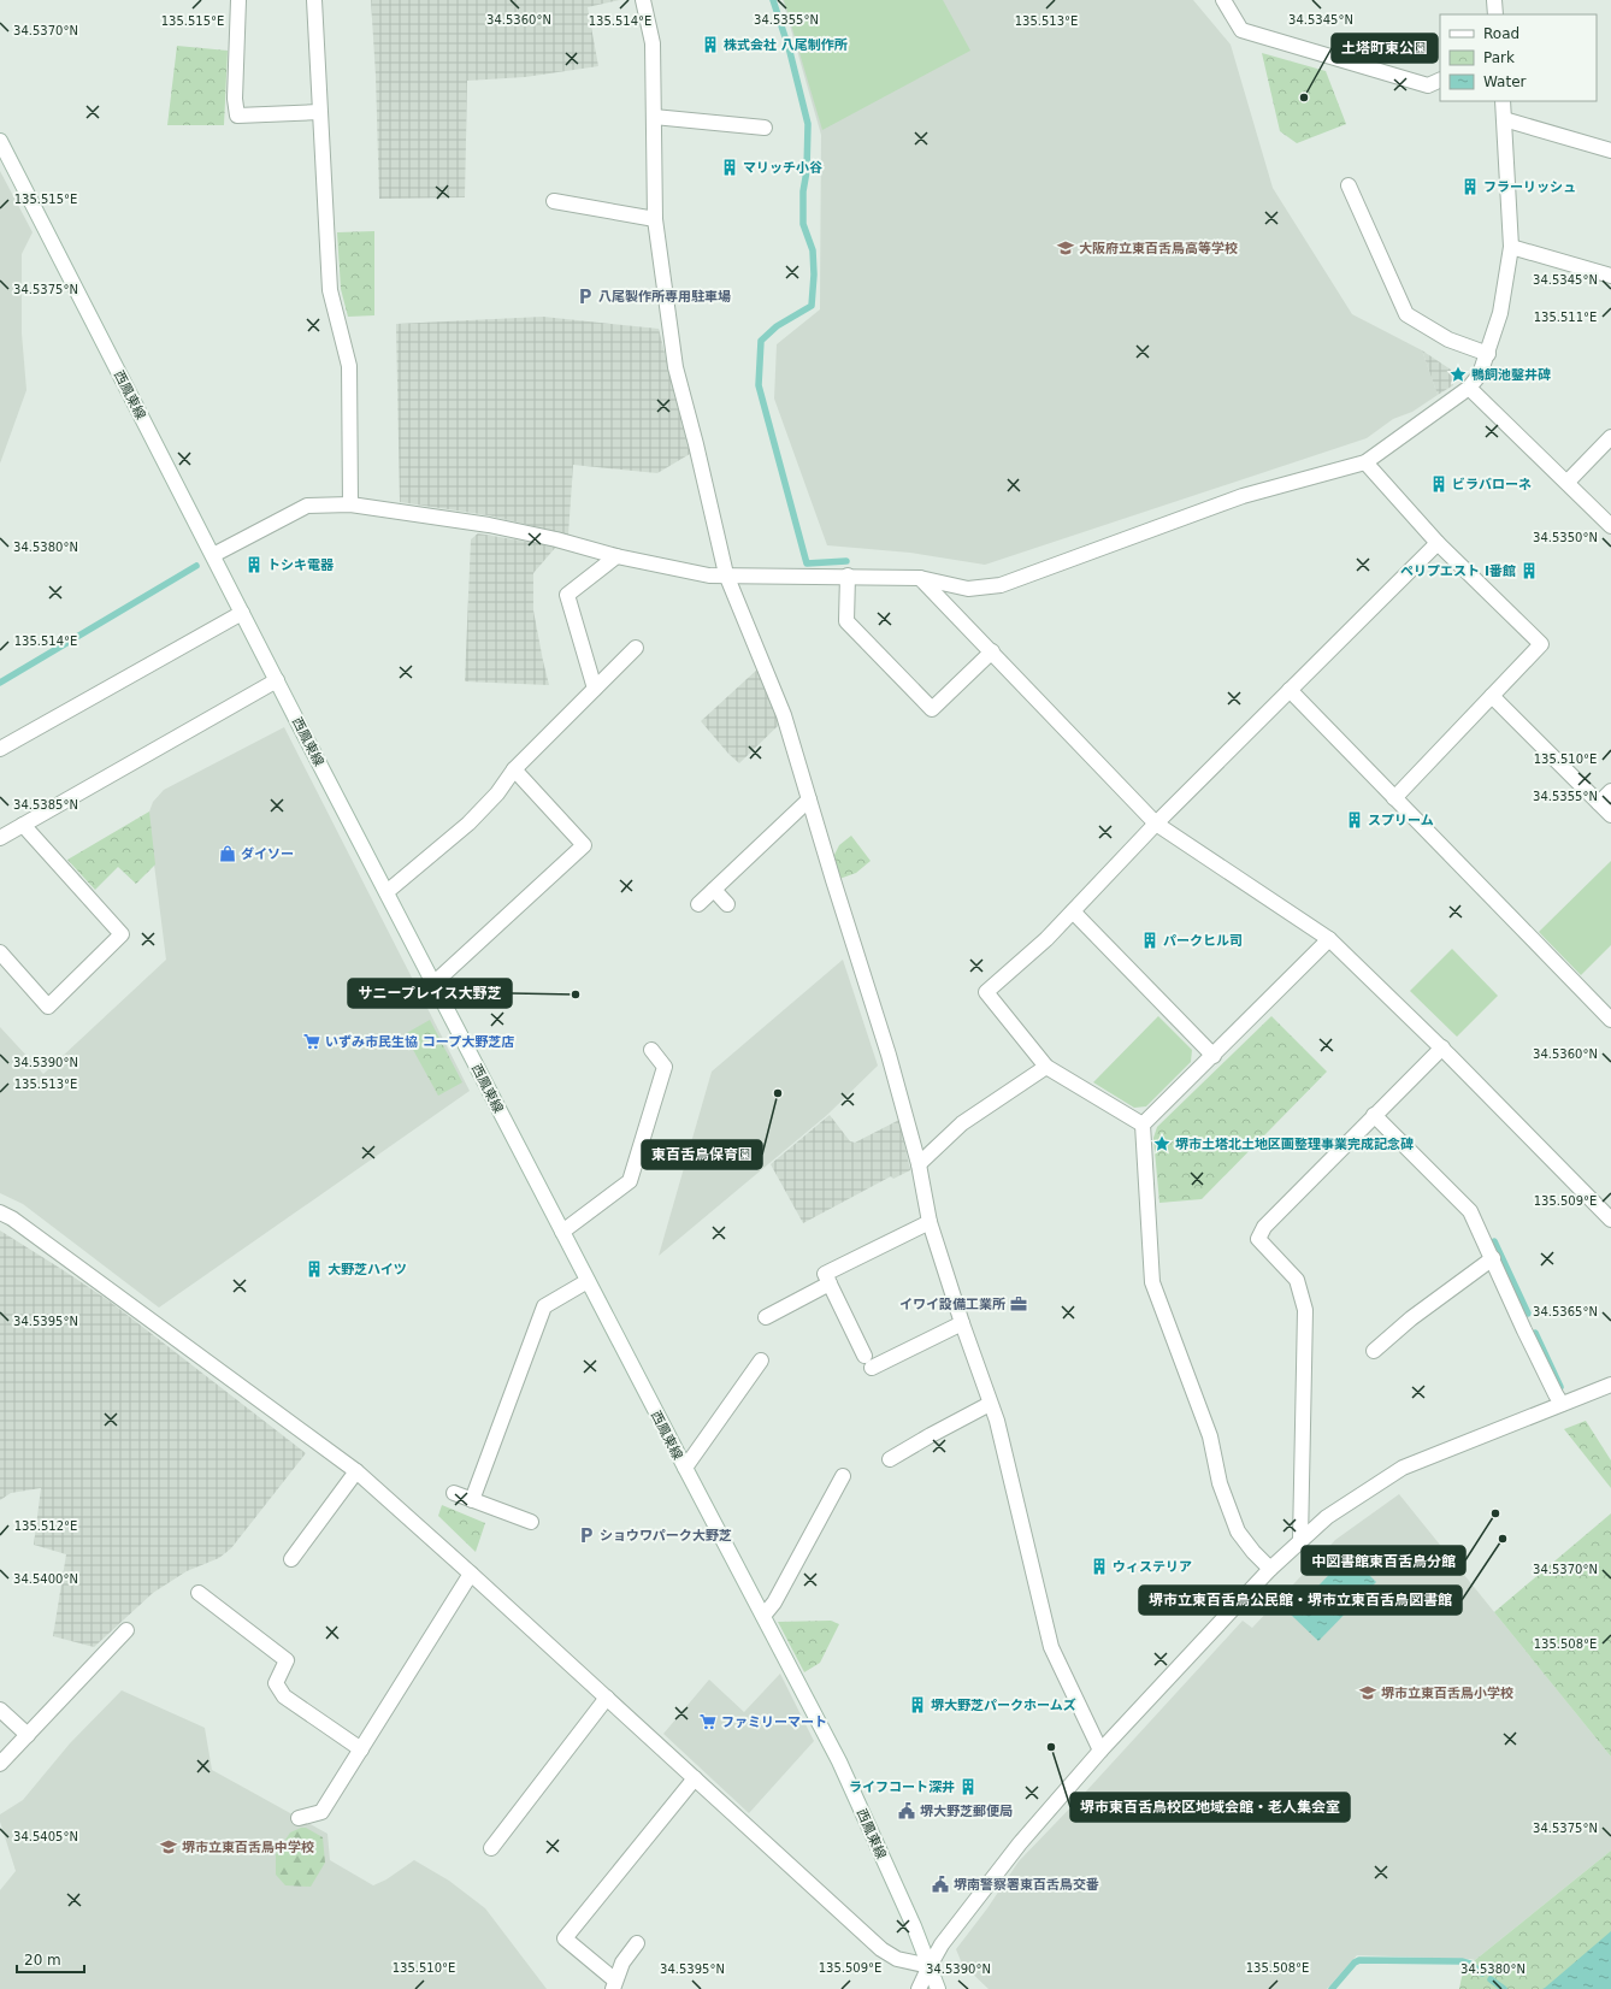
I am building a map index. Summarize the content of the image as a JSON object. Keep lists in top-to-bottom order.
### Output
{
  "streets": {
    "street": ["西鳳東線"]
  },
  "places": {
    "building": [
      "株式会社 八尾制作所",
      "マリッチ小谷",
      "フラーリッシュ",
      "ビラバローネ",
      "トシキ電器",
      "ペリプエスト Ⅰ番館",
      "スプリーム",
      "パークヒル司",
      "大野芝ハイツ",
      "ウィステリア",
      "堺大野芝パークホームズ",
      "ライフコート深井"
    ],
    "other": [
      "土塔町東公園",
      "サニープレイス大野芝",
      "東百舌鳥保育園",
      "中図書館東百舌鳥分館",
      "堺市立東百舌鳥公民館・堺市立東百舌鳥図書館",
      "堺市東百舌鳥校区地域会館・老人集会室"
    ],
    "school or university": ["大阪府立東百舌鳥高等学校", "堺市立東百舌鳥小学校", "堺市立東百舌鳥中学校"],
    "parking": ["八尾製作所専用駐車場", "ショウワパーク大野芝"],
    "place": ["鴨飼池鑿井碑", "堺市土塔北土地区画整理事業完成記念碑"],
    "shop": ["ダイソー"],
    "supermarket": ["いずみ市民生協 コープ大野芝店", "ファミリーマート"],
    "office": ["イワイ設備工業所"],
    "public building": ["堺大野芝郵便局", "堺南警察署東百舌鳥交番"]
  },
  "legend": ["Road", "Park", "Water"],
  "scale_bar": "20 m",
  "coordinates": [
    "34.5360°N",
    "34.5355°N",
    "34.5345°N",
    "135.515°E",
    "135.514°E",
    "135.513°E",
    "34.5370°N",
    "34.5375°N",
    "135.511°E",
    "34.5350°N",
    "34.5380°N",
    "135.510°E",
    "34.5385°N",
    "34.5390°N",
    "135.509°E",
    "34.5365°N",
    "34.5395°N",
    "135.512°E",
    "34.5400°N",
    "135.508°E",
    "34.5405°N"
  ]
}
